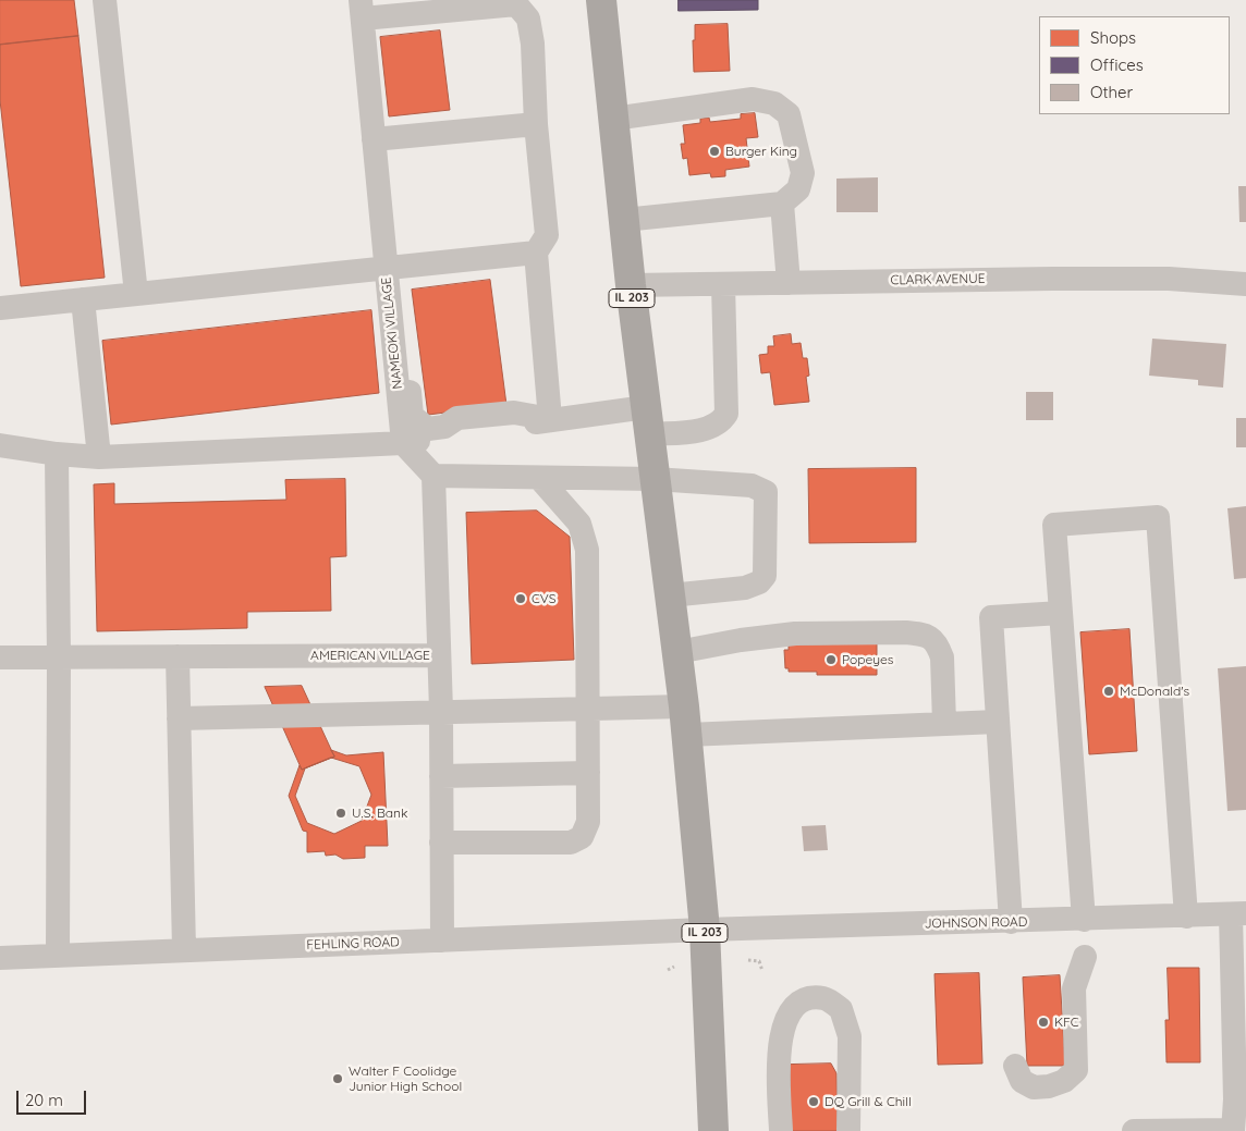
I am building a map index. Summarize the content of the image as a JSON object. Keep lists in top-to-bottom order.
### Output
{
  "streets": {
    "main road": ["IL 203"],
    "street": [
      "CLARK AVENUE",
      "NAMEOKI VILLAGE",
      "AMERICAN VILLAGE",
      "JOHNSON ROAD",
      "FEHLING ROAD"
    ]
  },
  "crossings": [
    ["CLARK AVENUE", "IL 203"],
    ["IL 203", "JOHNSON ROAD"],
    ["IL 203", "FEHLING ROAD"],
    ["AMERICAN VILLAGE", "FEHLING ROAD"],
    ["JOHNSON ROAD", "FEHLING ROAD"]
  ],
  "places": [
    "Burger King",
    "CVS",
    "Popeyes",
    "McDonald's",
    "U.S. Bank",
    "KFC",
    "Walter F Coolidge Junior High School",
    "DQ Grill & Chill"
  ],
  "legend": ["Shops", "Offices", "Other"],
  "scale_bar": "20 m"
}
